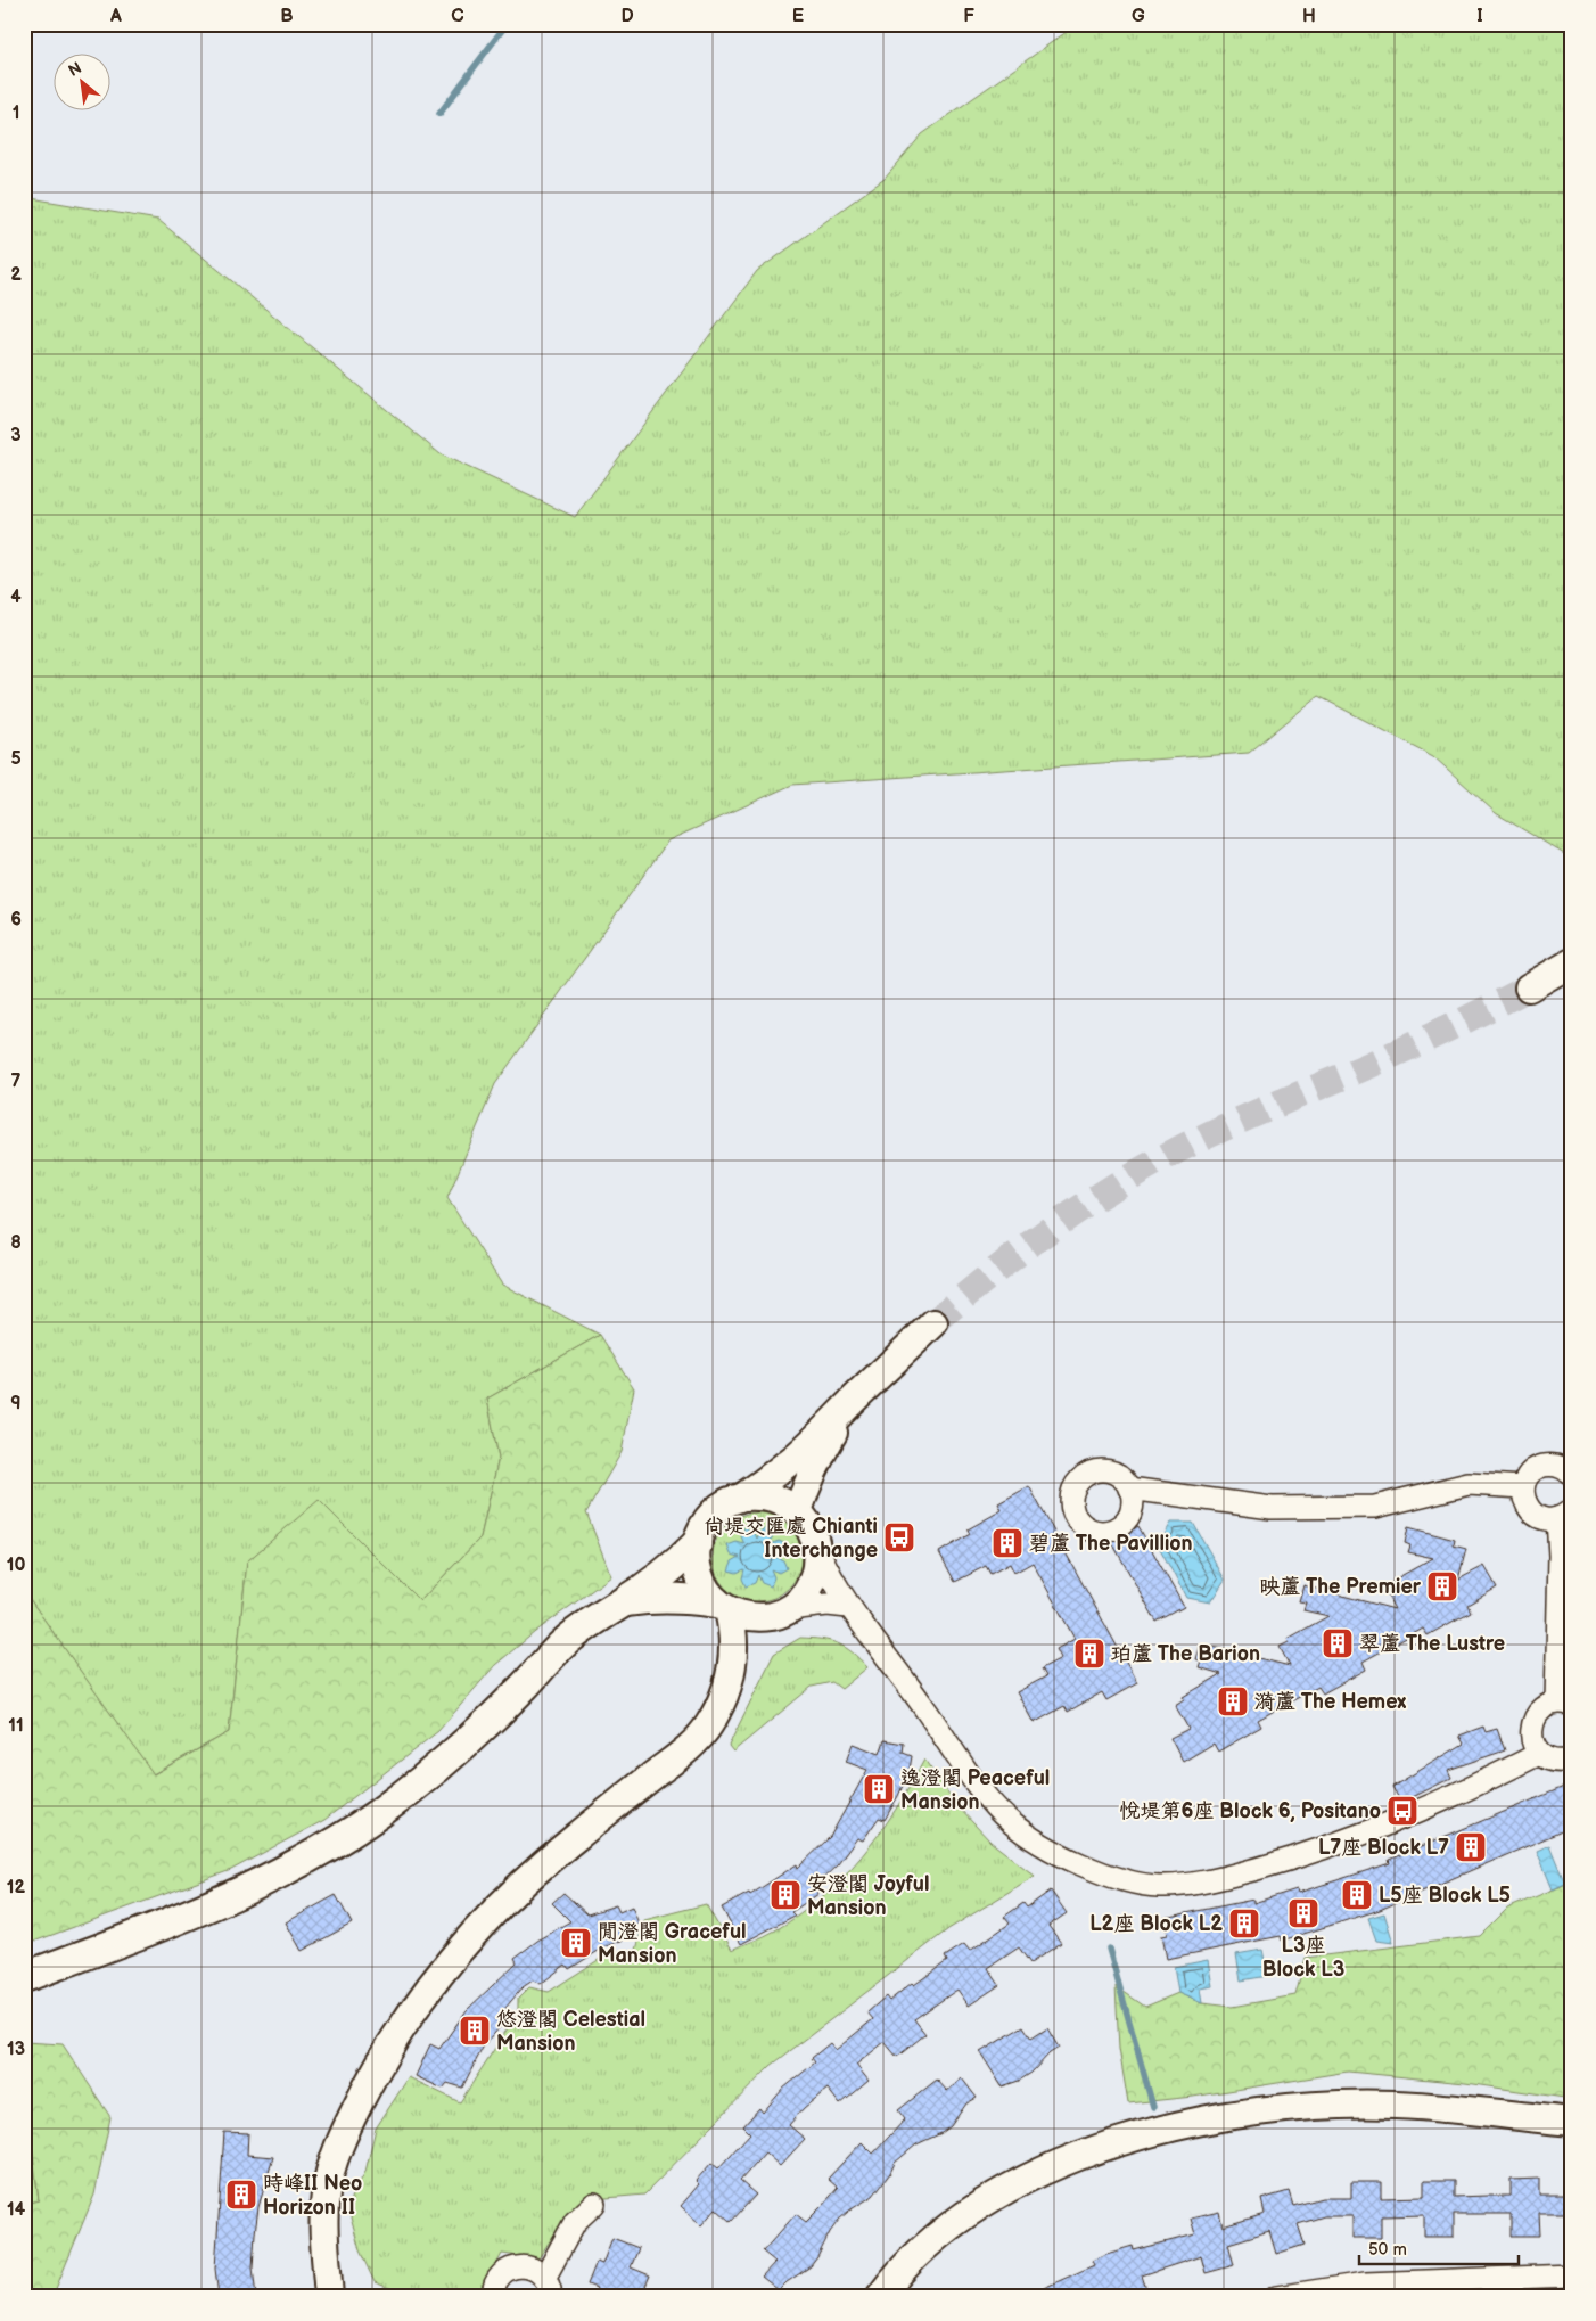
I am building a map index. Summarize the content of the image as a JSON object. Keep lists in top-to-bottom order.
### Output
{
  "places": {
    "bus stop": ["尚堤交匯處 Chianti Interchange", "悅堤第6座 Block 6, Positano"],
    "building": [
      "碧蘆 The Pavillion",
      "映蘆 The Premier",
      "翠蘆 The Lustre",
      "珀蘆 The Barion",
      "漪蘆 The Hemex",
      "逸澄閣 Peaceful Mansion",
      "L7座 Block L7",
      "安澄閣 Joyful Mansion",
      "L5座 Block L5",
      "L3座 Block L3",
      "L2座 Block L2",
      "閒澄閣 Graceful Mansion",
      "悠澄閣 Celestial Mansion",
      "時峰II Neo Horizon II"
    ]
  },
  "scale_bar": "50 m",
  "north": "top left",
  "grid": {
    "columns": [
      "A",
      "B",
      "C",
      "D",
      "E",
      "F",
      "G",
      "H",
      "I"
    ],
    "rows": [
      "1",
      "2",
      "3",
      "4",
      "5",
      "6",
      "7",
      "8",
      "9",
      "10",
      "11",
      "12",
      "13",
      "14"
    ]
  }
}
